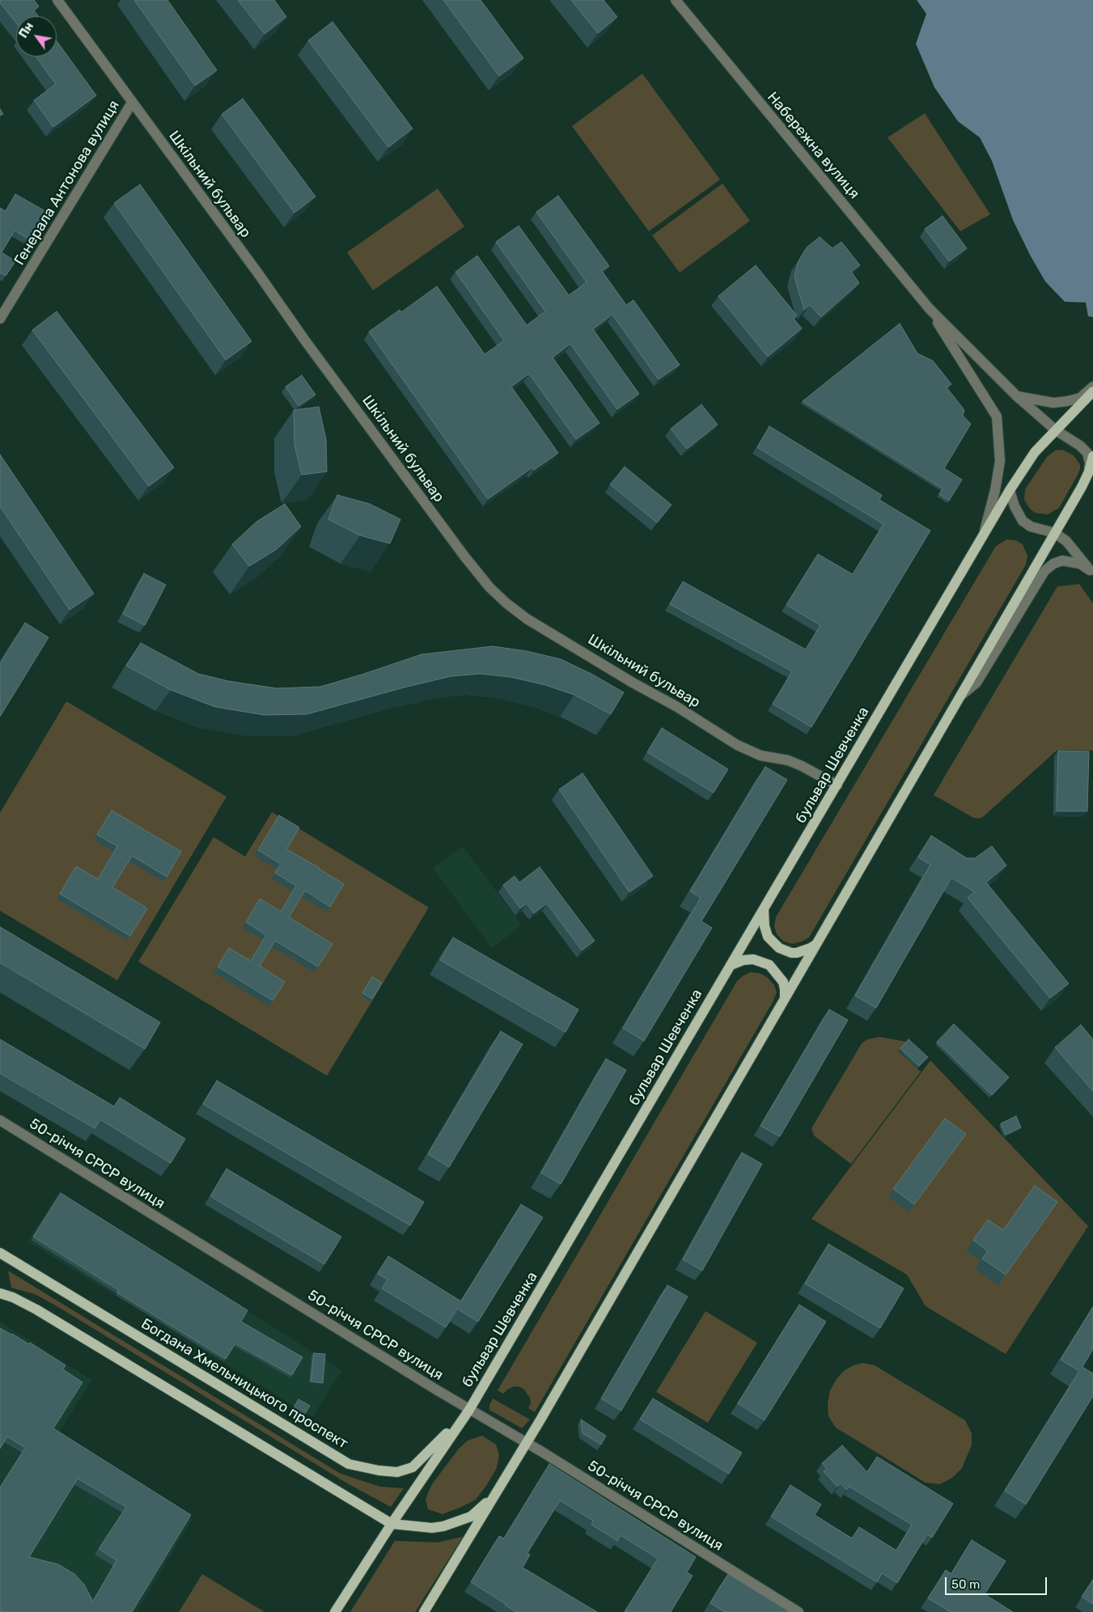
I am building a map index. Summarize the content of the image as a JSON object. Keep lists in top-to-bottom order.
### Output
{
  "streets": {
    "main road": ["бульвар Шевченка", "Богдана Хмельницького проспект"],
    "street": [
      "Набережна вулиця",
      "Генерала Антонова вулиця",
      "Шкільний бульвар",
      "50-річчя СРСР вулиця"
    ]
  },
  "crossings": [
    ["Набережна вулиця", "бульвар Шевченка"],
    ["Генерала Антонова вулиця", "Шкільний бульвар"],
    ["Шкільний бульвар", "бульвар Шевченка"],
    ["бульвар Шевченка", "50-річчя СРСР вулиця"],
    ["бульвар Шевченка", "Богдана Хмельницького проспект"],
    ["50-річчя СРСР вулиця", "Богдана Хмельницького проспект"]
  ],
  "scale_bar": "50 m",
  "north": "top left"
}
